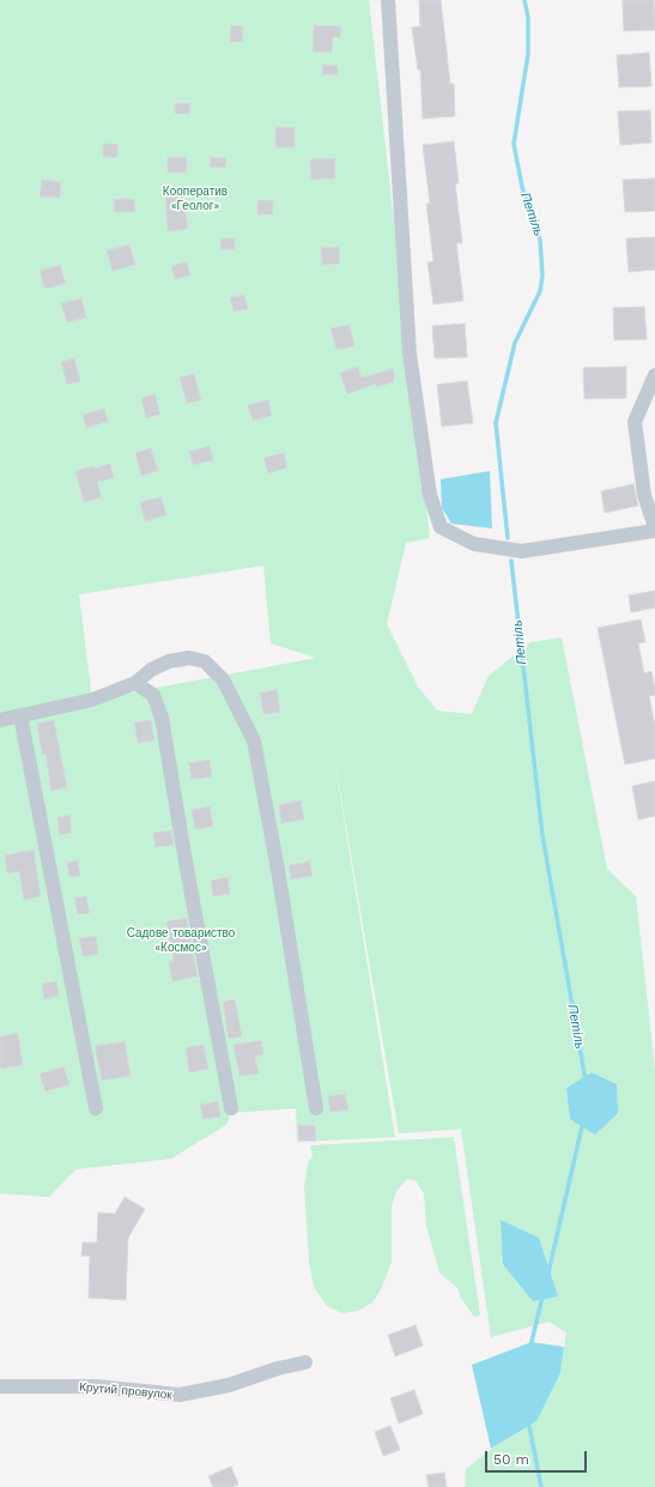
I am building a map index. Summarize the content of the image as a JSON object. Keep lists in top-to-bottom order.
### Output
{
  "streets": {
    "street": ["Крутий провулок"]
  },
  "water": ["Петіль"],
  "parks": ["Кооператив «Геолог»", "Садове товариство «Космос»"],
  "scale_bar": "50 m"
}
